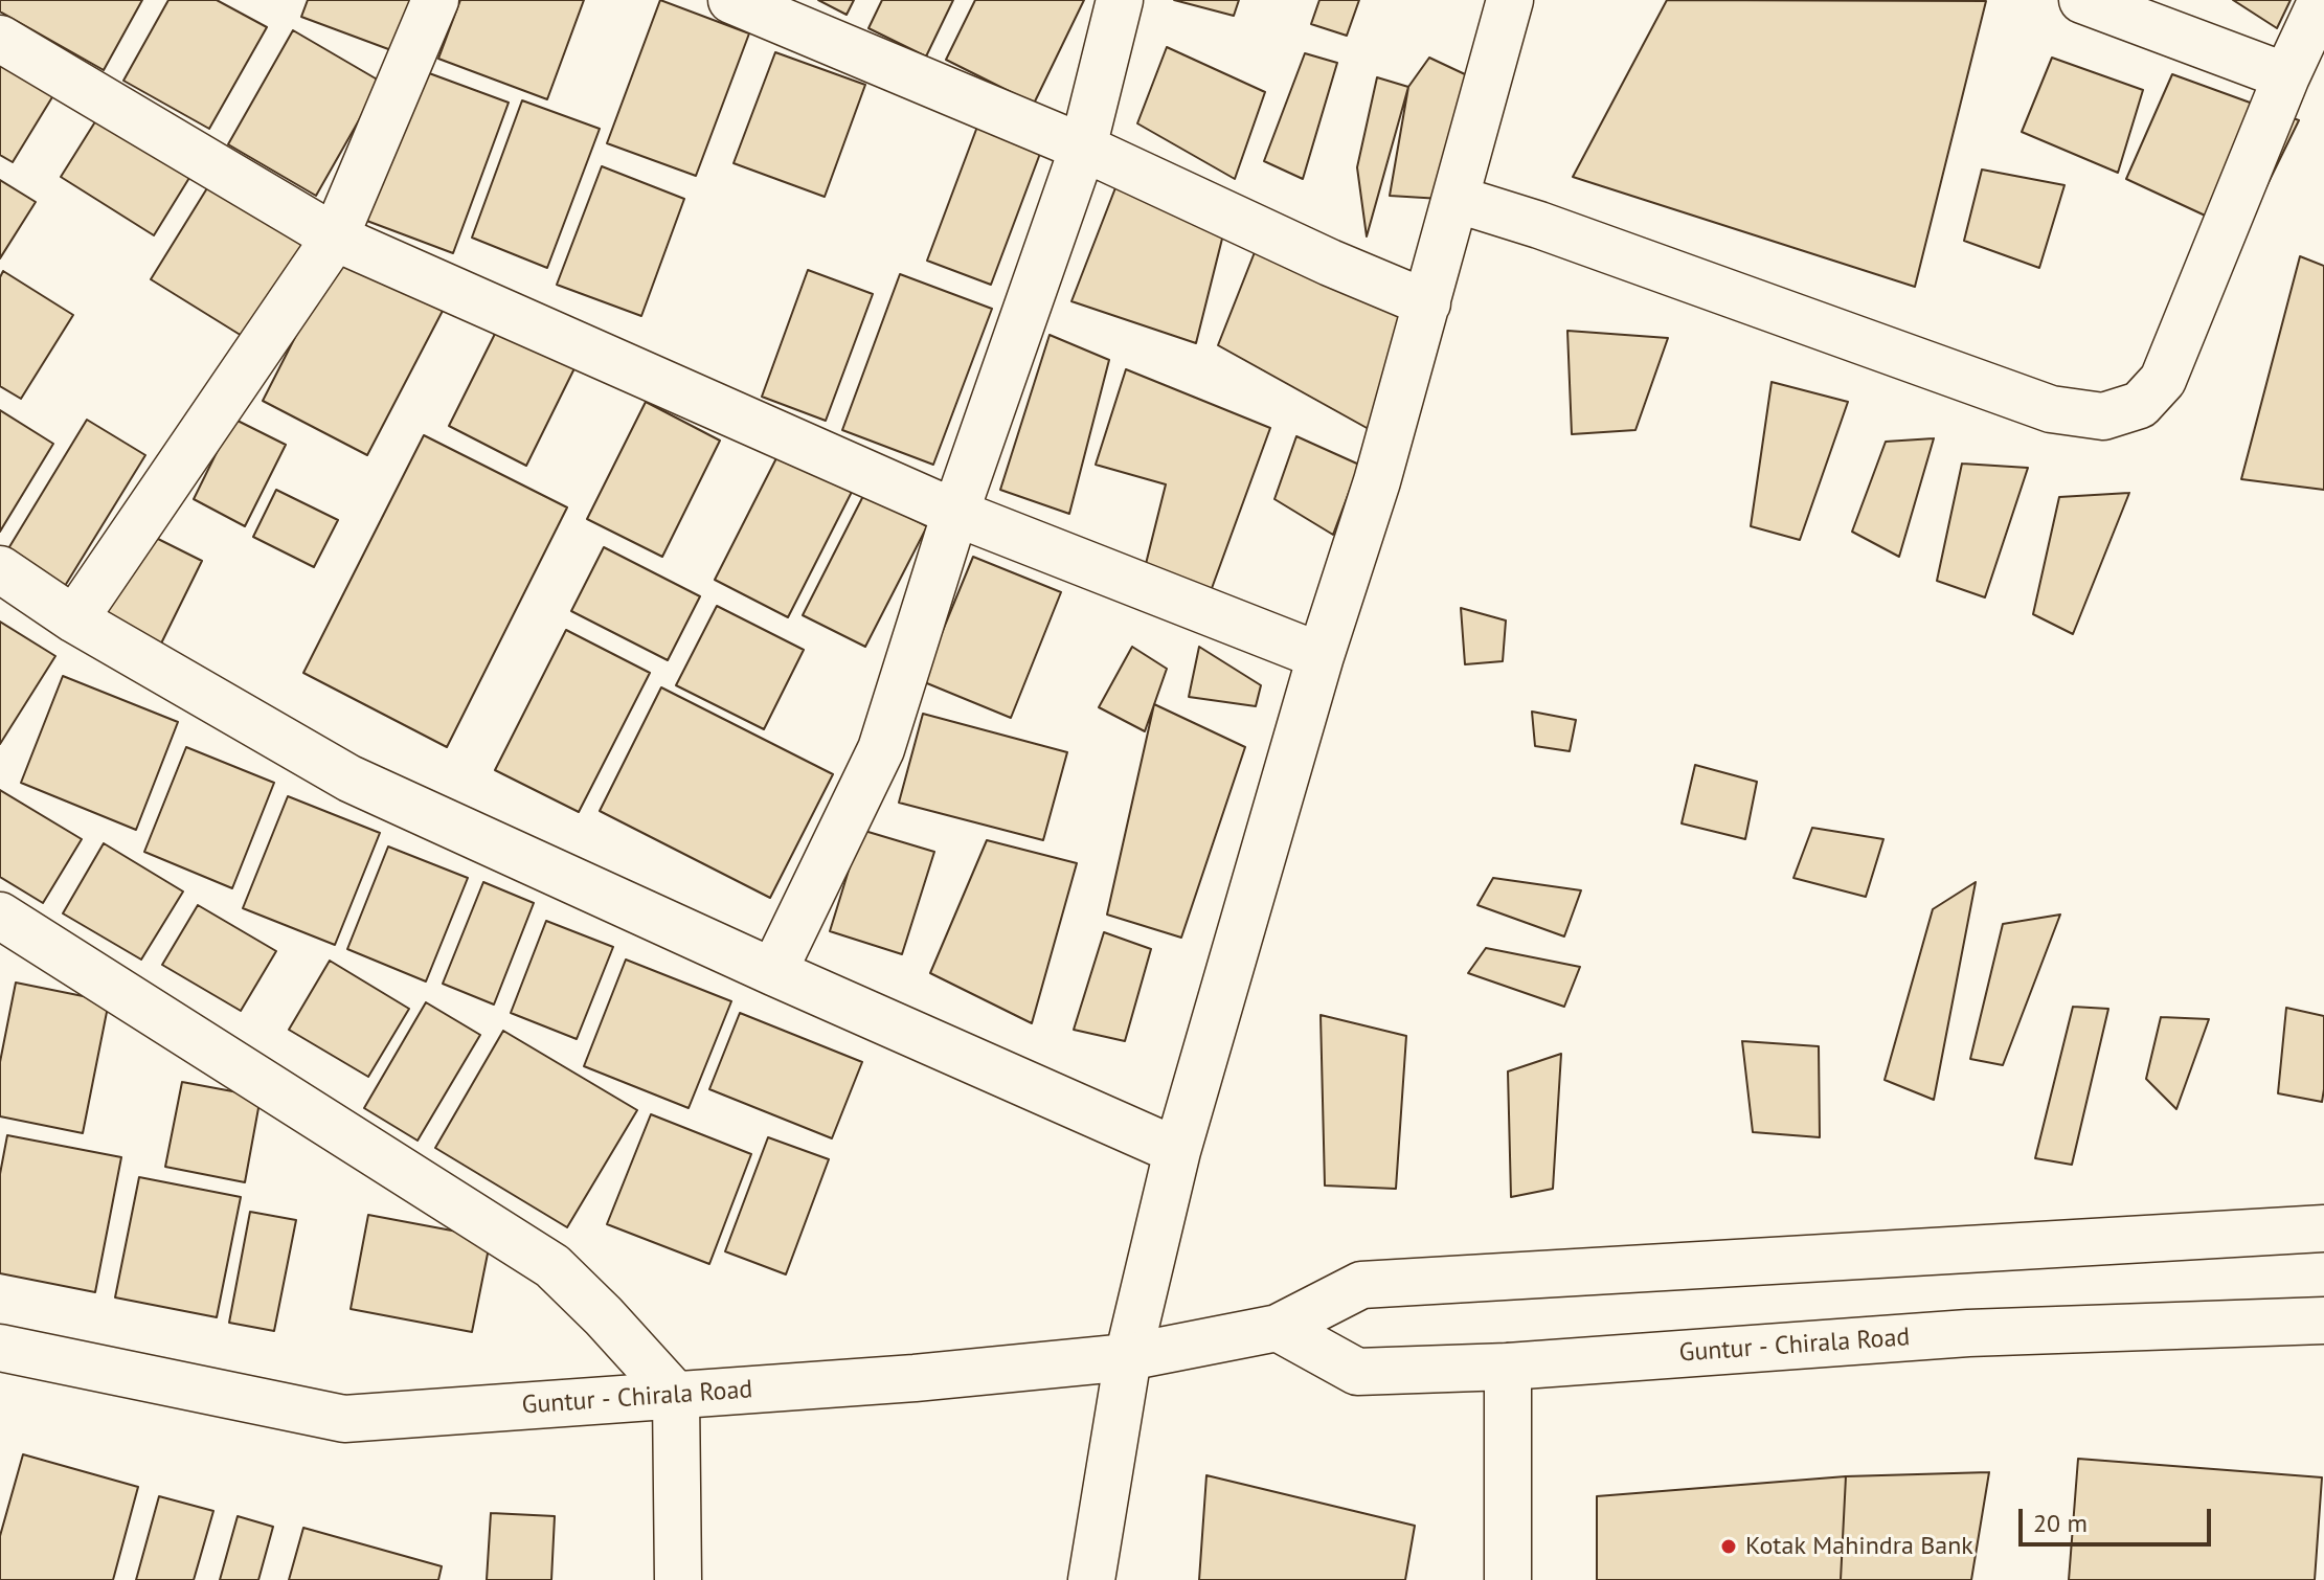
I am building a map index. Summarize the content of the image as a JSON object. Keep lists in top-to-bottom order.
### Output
{
  "streets": {
    "street": ["Guntur - Chirala Road"]
  },
  "places": ["Kotak Mahindra Bank"],
  "scale_bar": "20 m"
}
